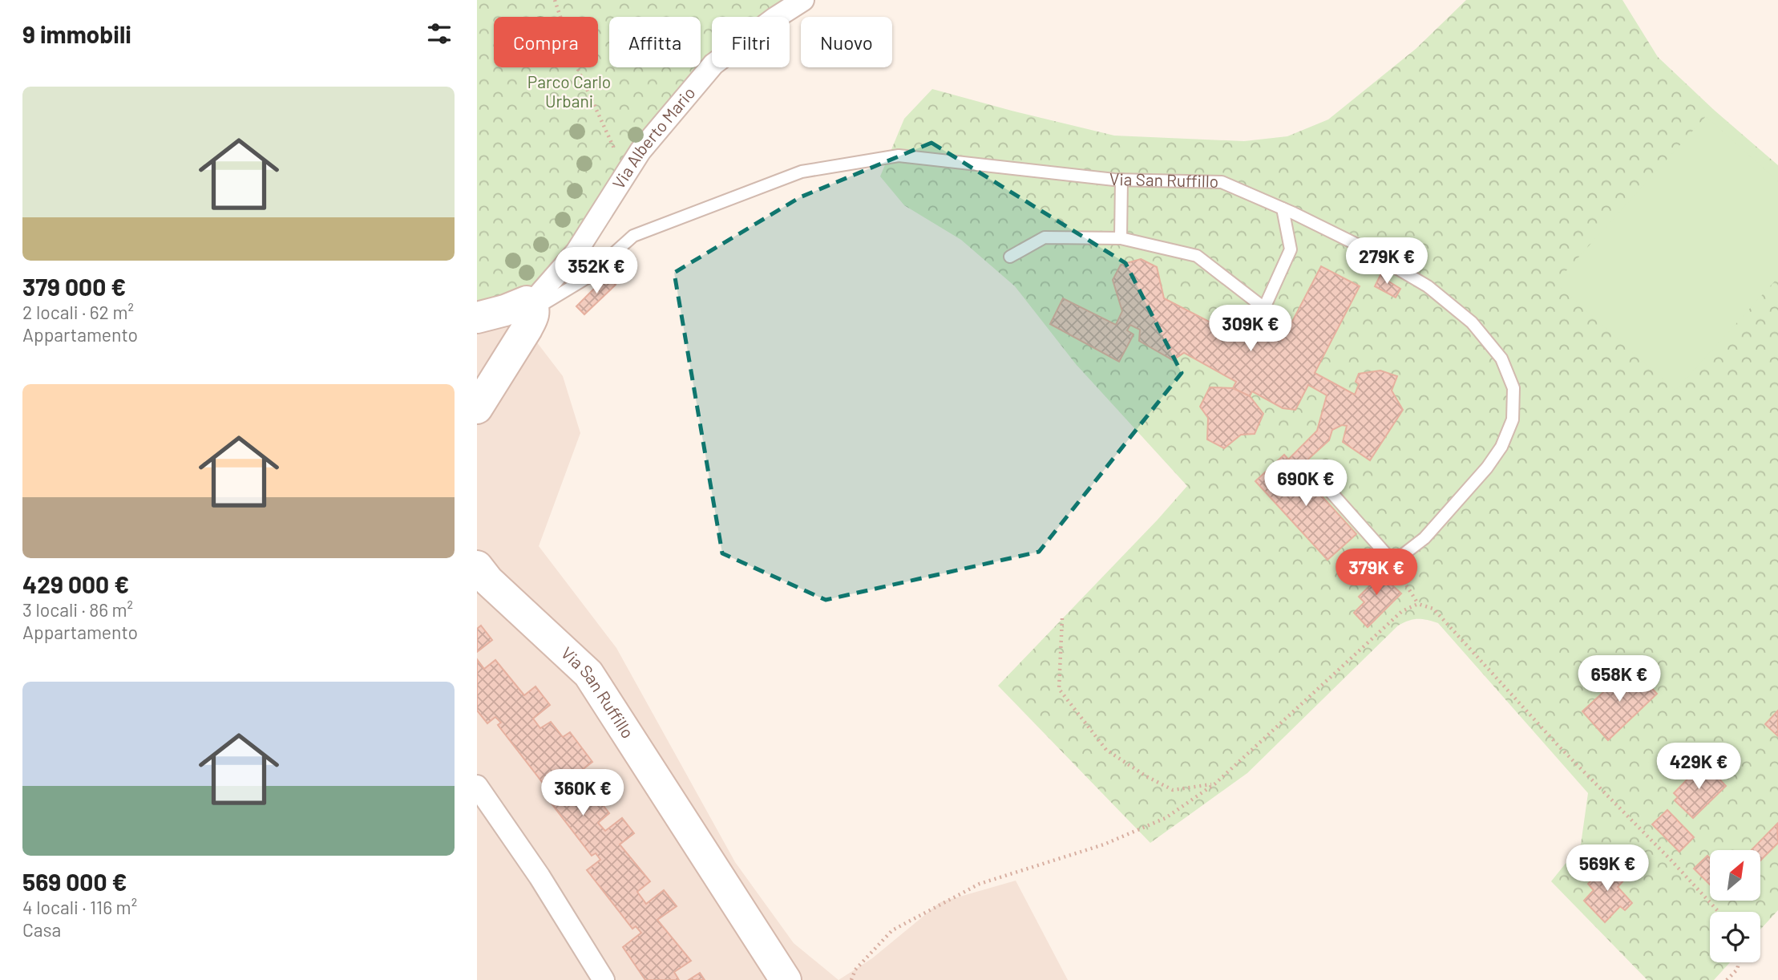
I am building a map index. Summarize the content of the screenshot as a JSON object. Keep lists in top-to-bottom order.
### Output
{
  "streets": {
    "street": ["Via Alberto Mario", "Via San Ruffillo"]
  },
  "crossings": [
    ["Via Alberto Mario", "Via San Ruffillo"]
  ],
  "parks": ["Parco Carlo Urbani"],
  "north": "top right",
  "page": {
    "heading": "9 immobili",
    "chip": [
      "Compra",
      "Affitta",
      "Filtri",
      "Nuovo"
    ],
    "list": [
      {
        "name": "379 000 €",
        "note": "2 locali · 62 m² · Appartamento"
      },
      {
        "name": "429 000 €",
        "note": "3 locali · 86 m² · Appartamento"
      },
      {
        "name": "569 000 €",
        "note": "4 locali · 116 m² · Casa"
      }
    ],
    "price": [
      "279K €",
      "352K €",
      "309K €",
      "690K €",
      "379K €",
      "658K €",
      "429K €",
      "360K €",
      "569K €"
    ]
  }
}
